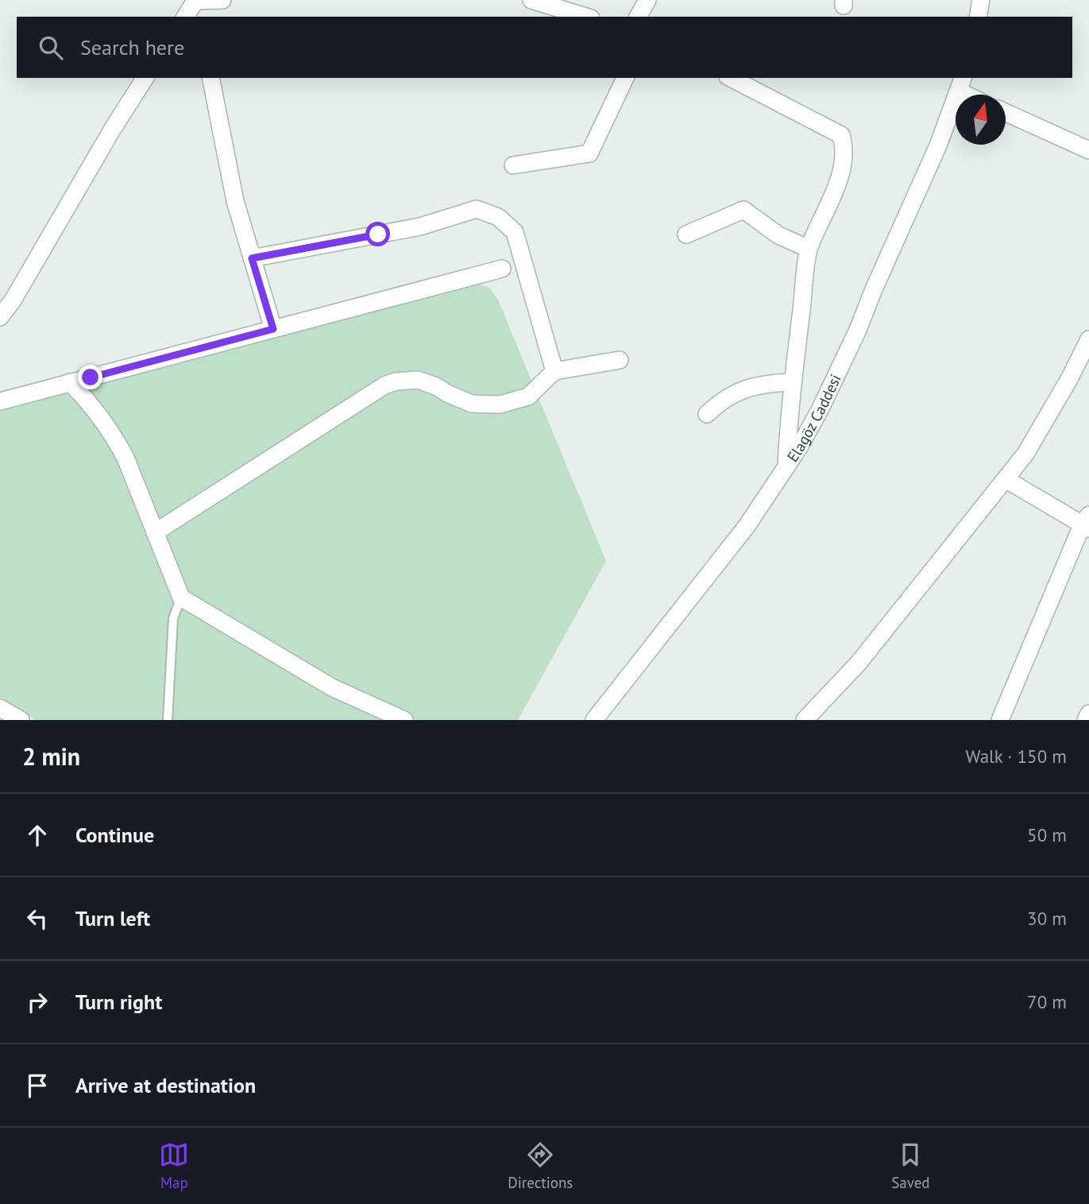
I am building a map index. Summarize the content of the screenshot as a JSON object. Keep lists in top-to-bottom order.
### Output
{
  "streets": {
    "street": ["Elagöz Caddesi"]
  },
  "north": "top",
  "page": {
    "search": "Search here",
    "heading": ["2 min", "Walk · 150 m"],
    "list": [
      ["Continue", "50 m"],
      ["Turn left", "30 m"],
      ["Turn right", "70 m"],
      "Arrive at destination"
    ],
    "nav": ["Map", "Directions", "Saved"]
  }
}
